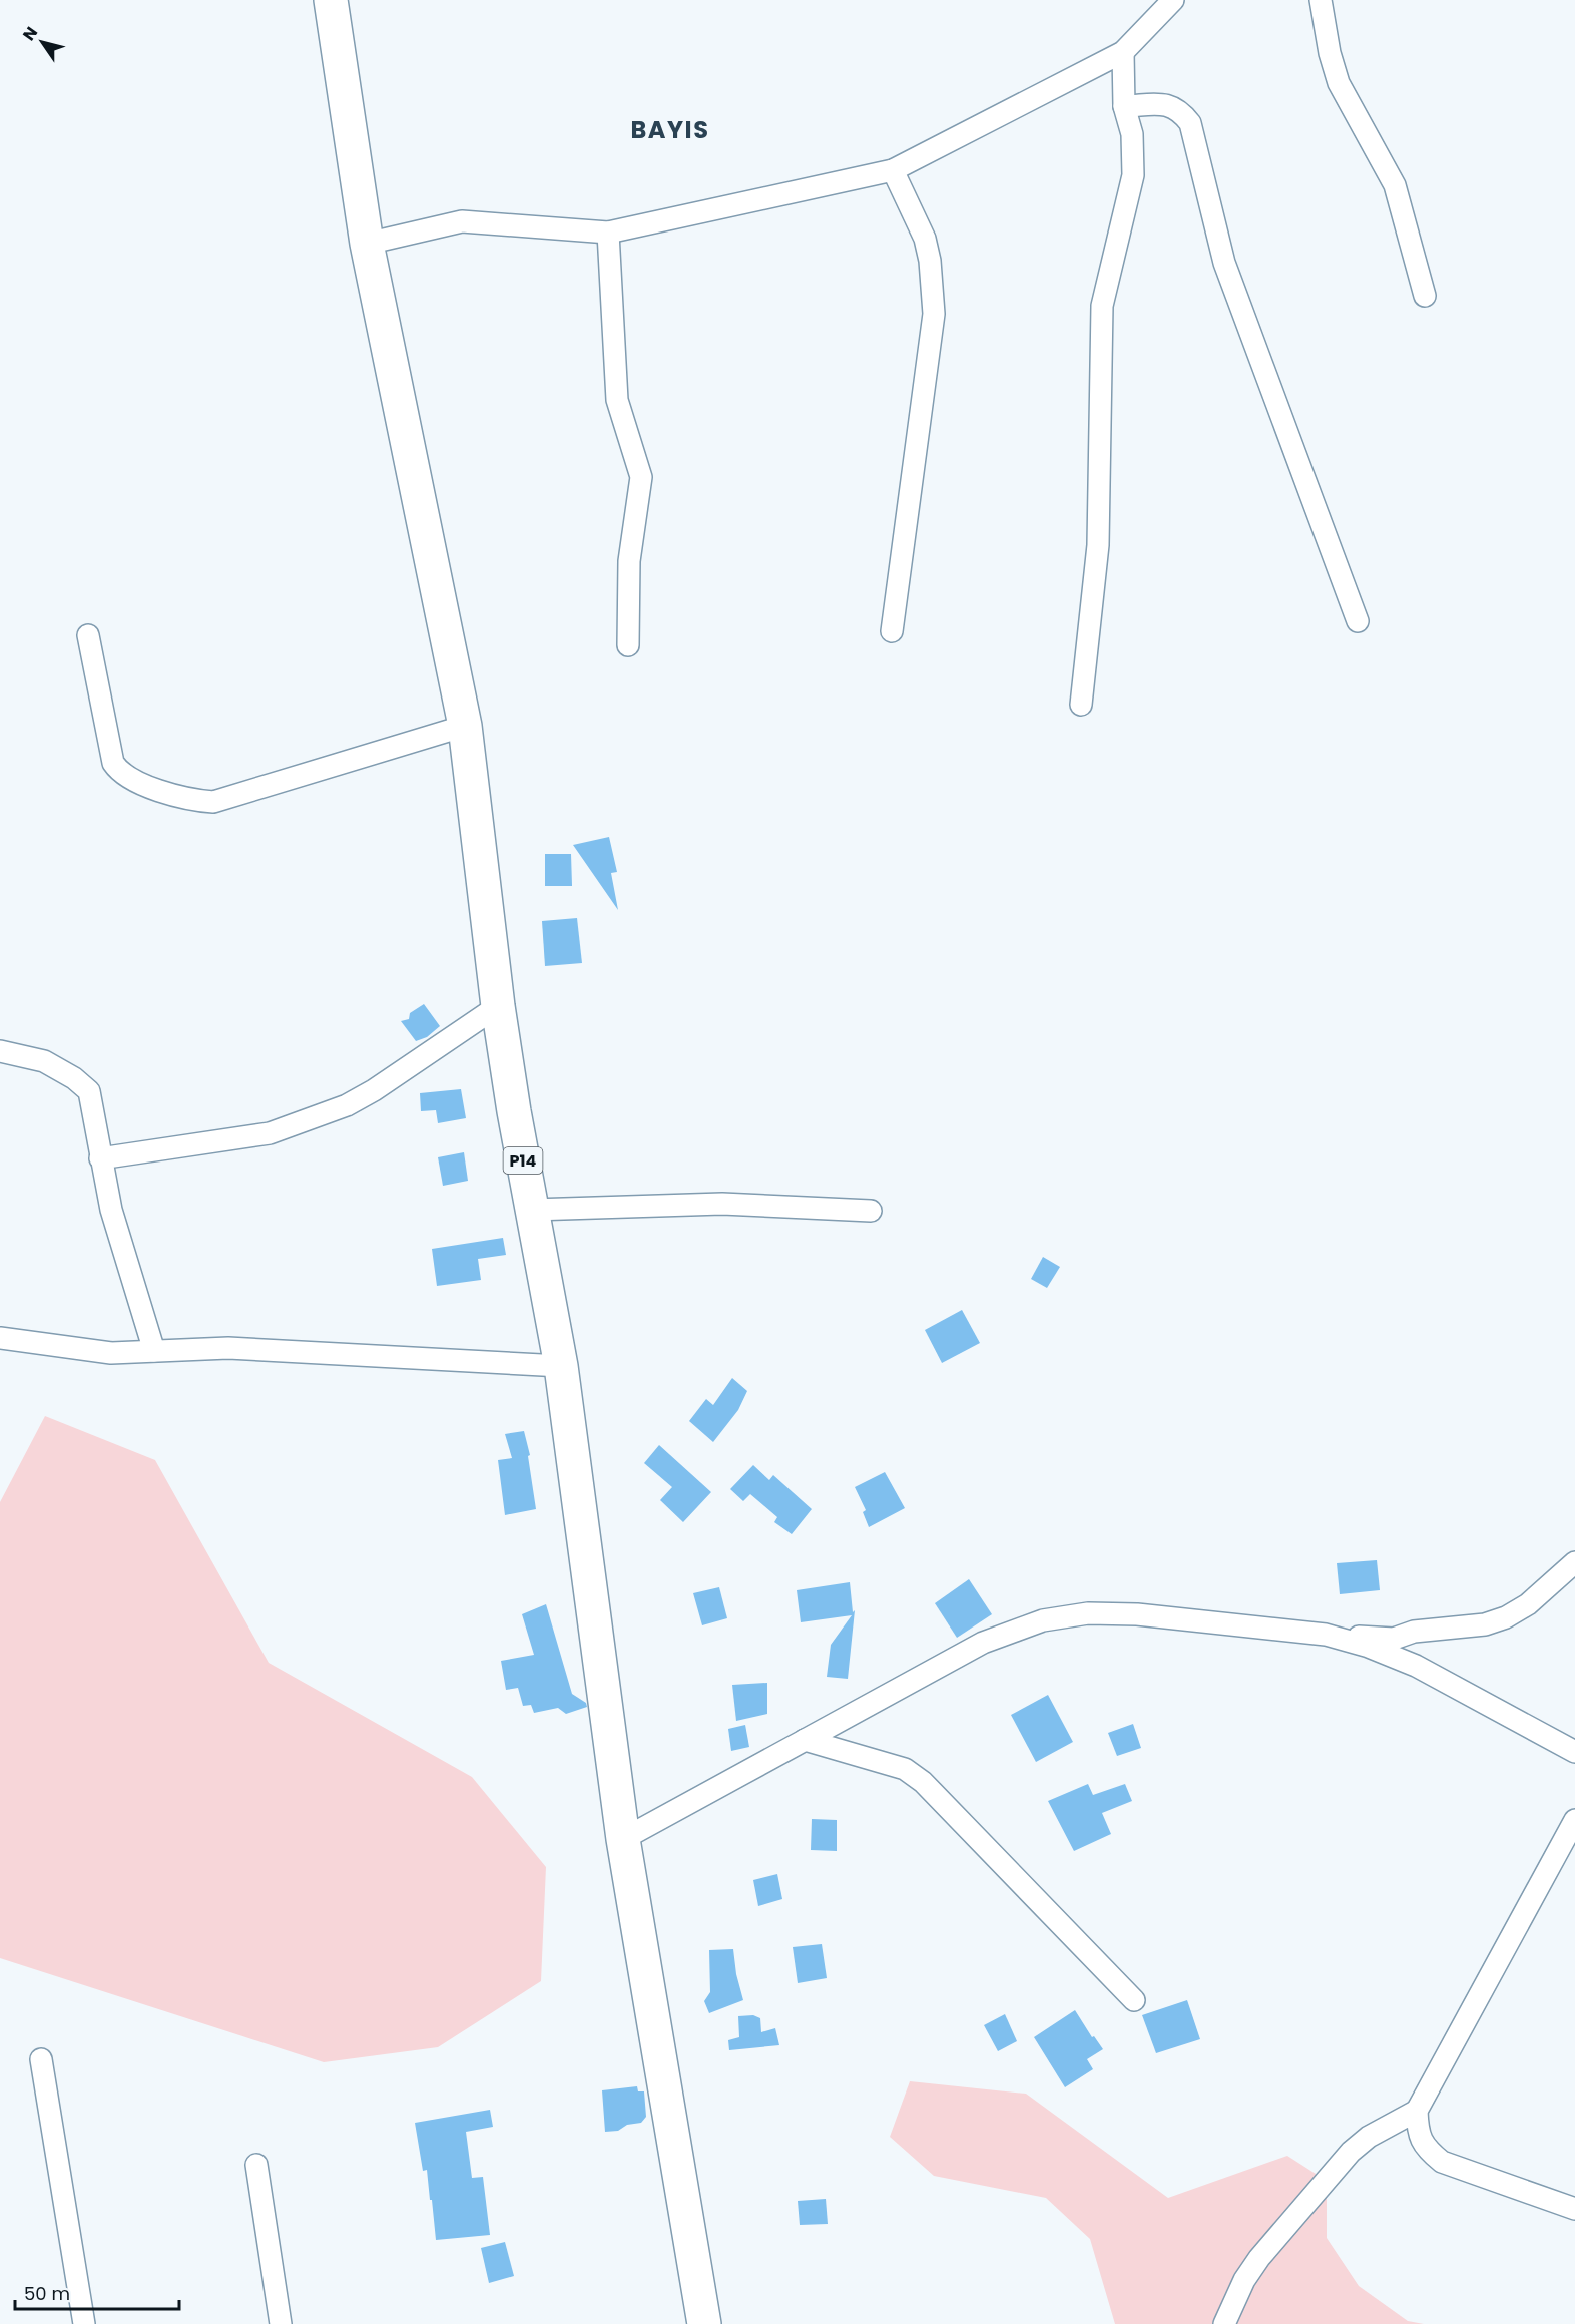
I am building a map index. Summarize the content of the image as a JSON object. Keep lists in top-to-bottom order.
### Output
{
  "streets": {
    "main road": ["P14"]
  },
  "districts": ["BAYIS"],
  "scale_bar": "50 m",
  "north": "top left"
}
